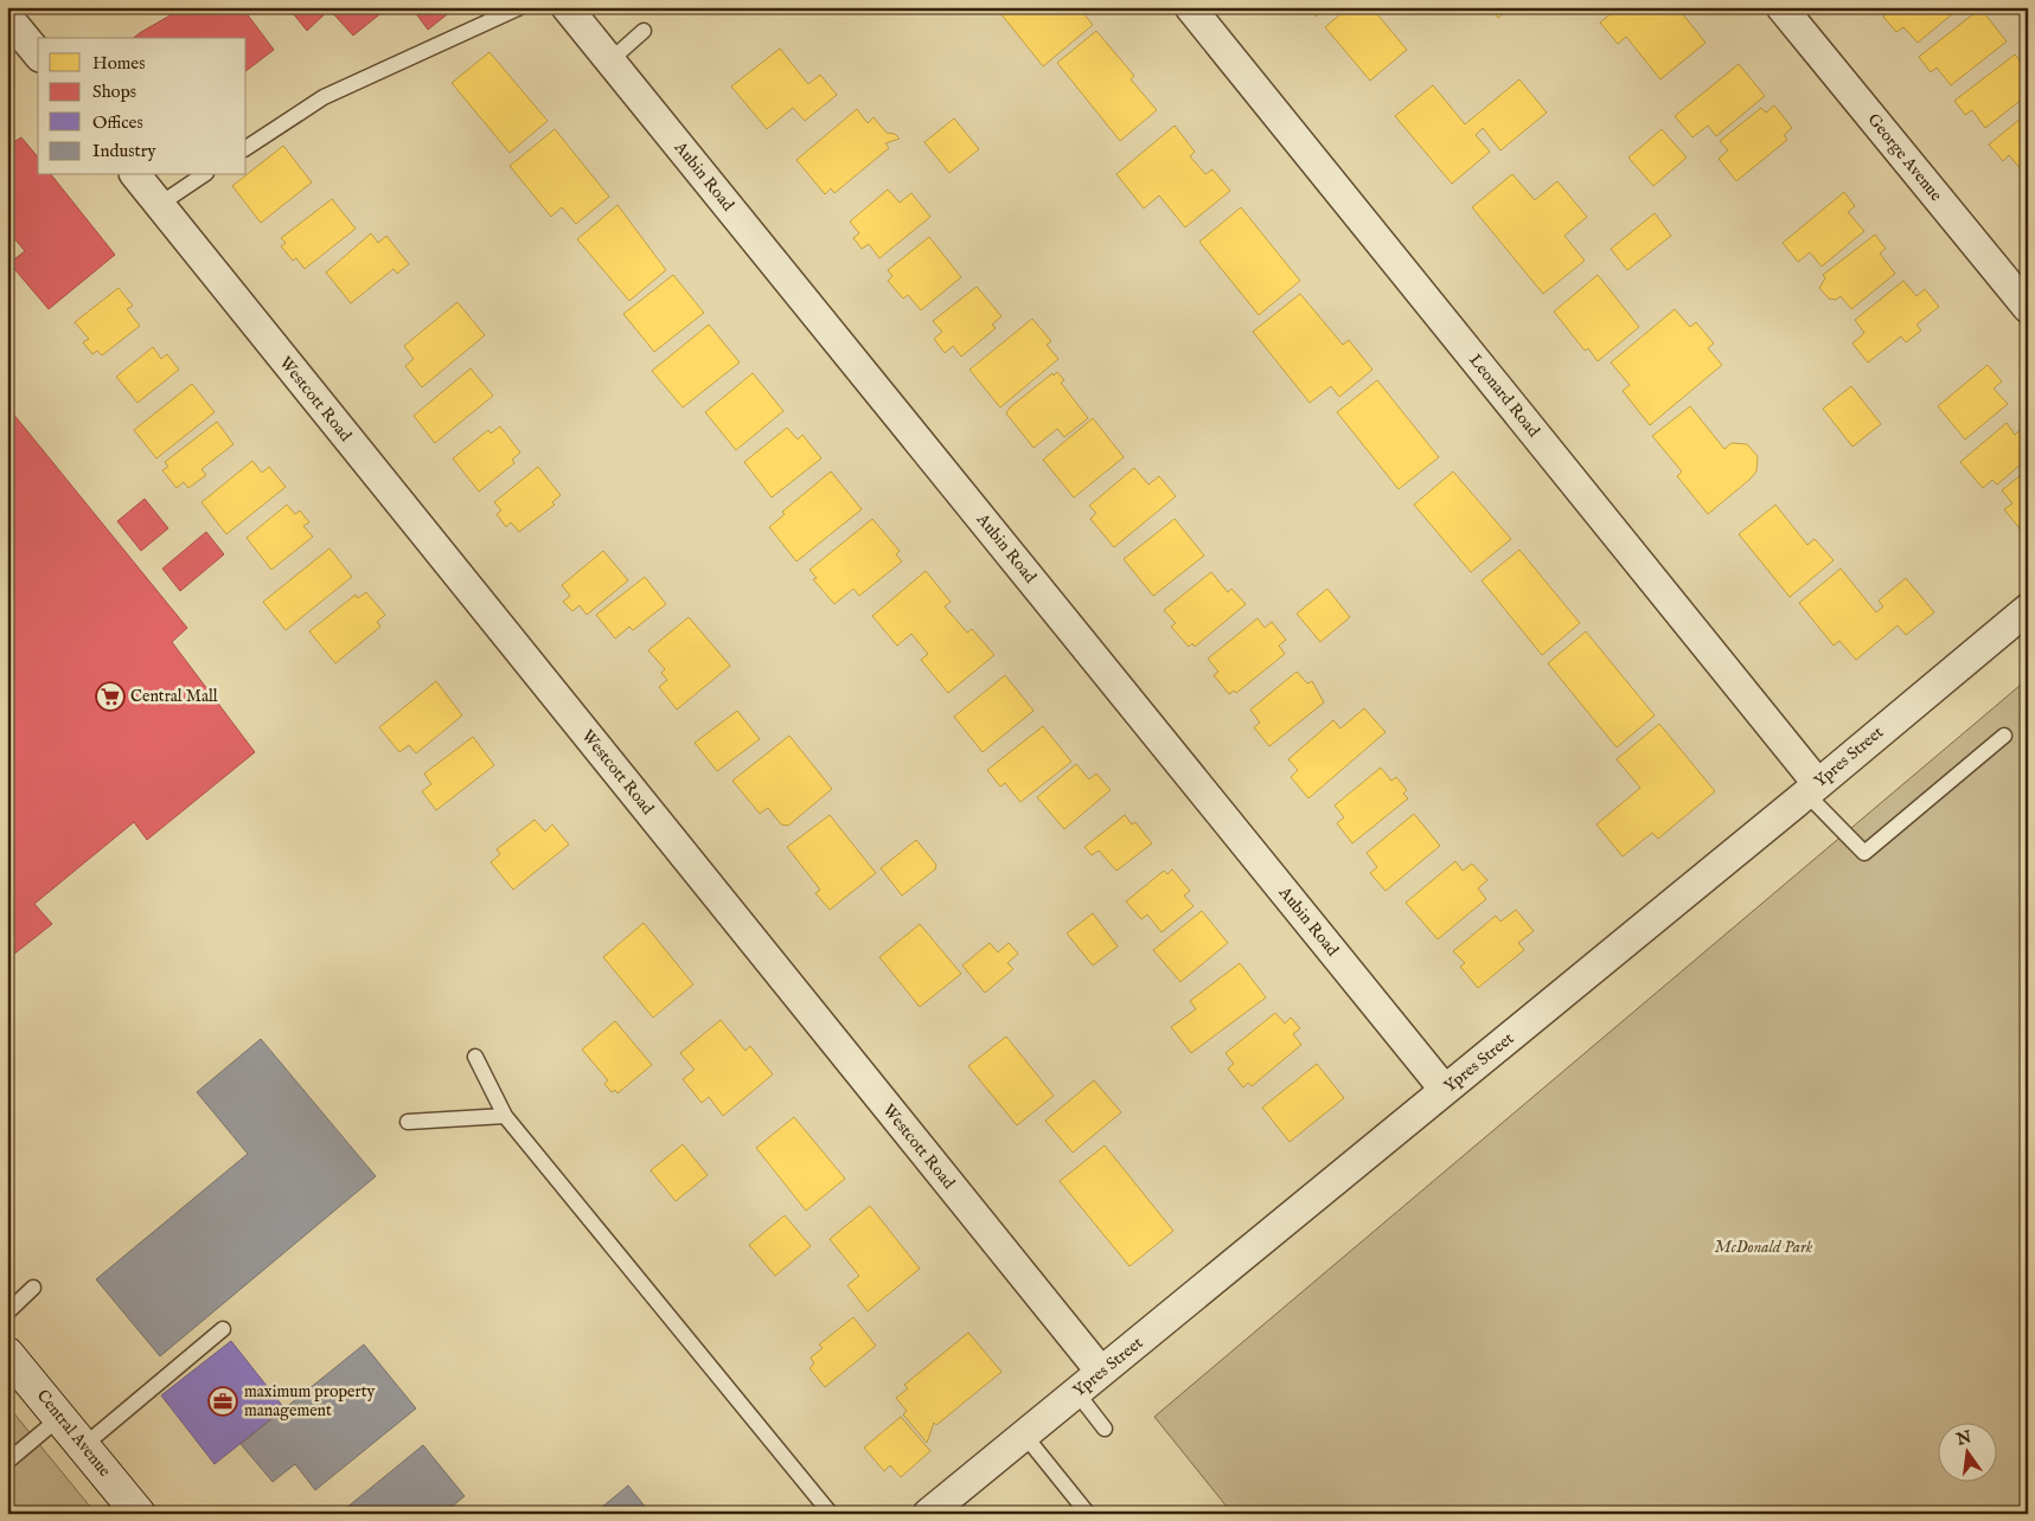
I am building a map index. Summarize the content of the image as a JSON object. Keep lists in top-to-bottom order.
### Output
{
  "streets": {
    "street": [
      "George Avenue",
      "Aubin Road",
      "Leonard Road",
      "Westcott Road",
      "Ypres Street",
      "Central Avenue"
    ]
  },
  "crossings": [
    ["Aubin Road", "Ypres Street"],
    ["Leonard Road", "Ypres Street"],
    ["Westcott Road", "Ypres Street"]
  ],
  "parks": ["McDonald Park"],
  "places": {
    "supermarket": ["Central Mall"],
    "office": ["maximum property management"]
  },
  "legend": [
    "Homes",
    "Shops",
    "Offices",
    "Industry"
  ],
  "north": "top"
}
